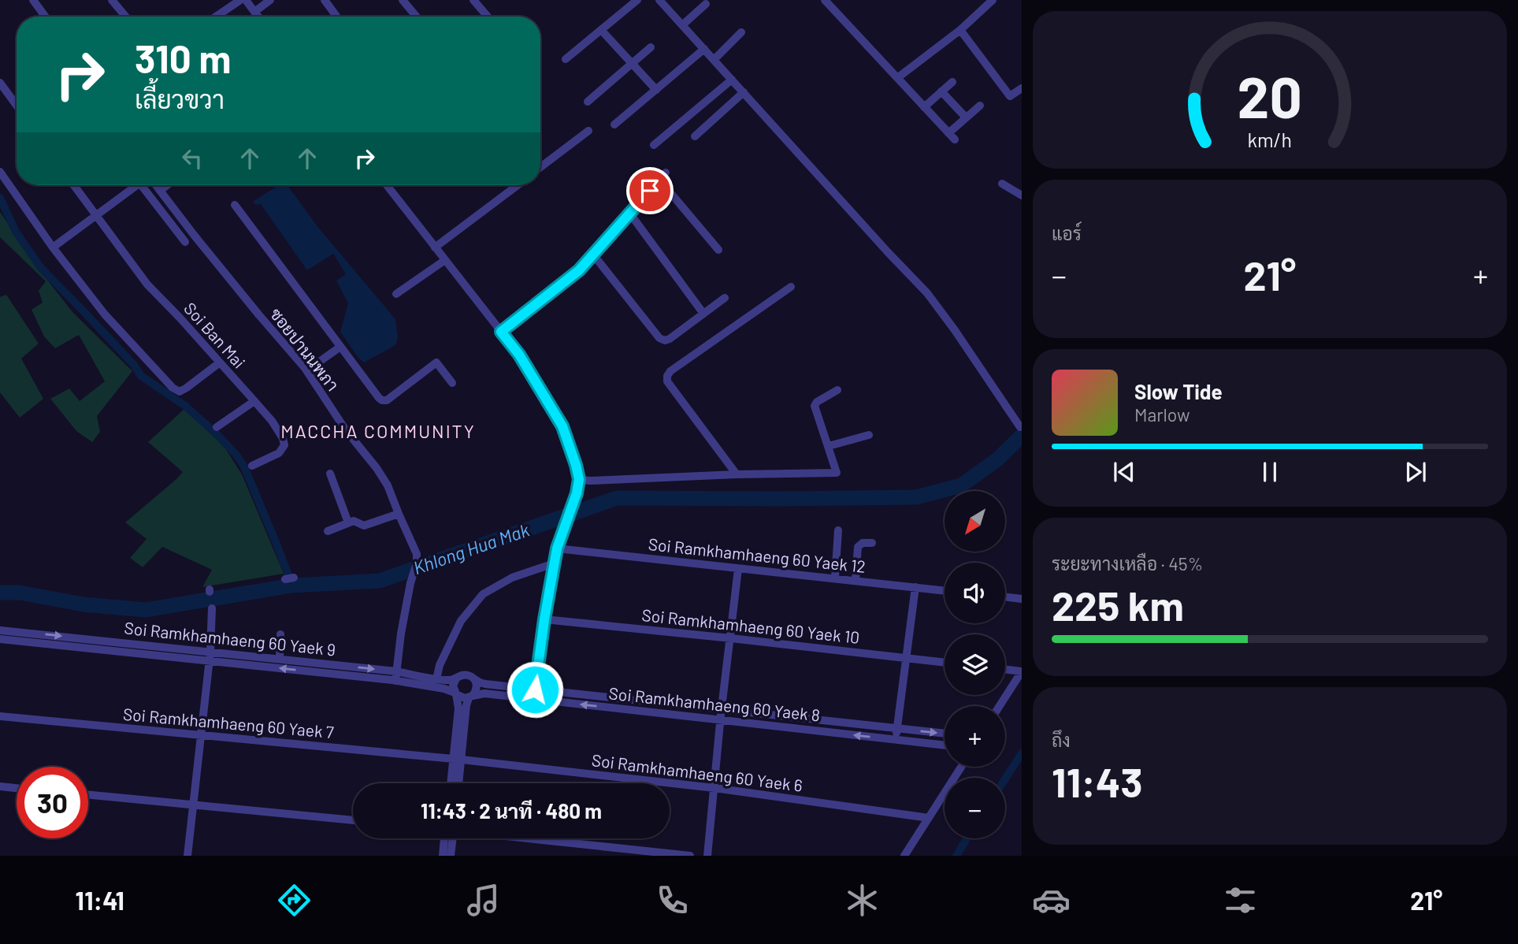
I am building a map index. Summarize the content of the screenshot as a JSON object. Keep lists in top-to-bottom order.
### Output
{
  "streets": {
    "street": [
      "Soi Ban Mai",
      "ซอยปานนพภา",
      "Soi Ramkhamhaeng 60 Yaek 12",
      "Soi Ramkhamhaeng 60 Yaek 10",
      "Soi Ramkhamhaeng 60 Yaek 9",
      "Soi Ramkhamhaeng 60 Yaek 8",
      "Soi Ramkhamhaeng 60 Yaek 7",
      "Soi Ramkhamhaeng 60 Yaek 6"
    ]
  },
  "crossings": [
    ["ซอยปานนพภา", "Soi Ramkhamhaeng 60 Yaek 9"],
    ["Soi Ramkhamhaeng 60 Yaek 9", "Soi Ramkhamhaeng 60 Yaek 8"],
    ["Soi Ramkhamhaeng 60 Yaek 7", "Soi Ramkhamhaeng 60 Yaek 6"]
  ],
  "districts": ["MACCHA COMMUNITY"],
  "water": ["Khlong Hua Mak"],
  "north": "bottom left",
  "page": {
    "turn": ["310 m", "เลี้ยวขวา"],
    "tile": [
      "แอร์",
      ["ระยะทางเหลือ · 45%", "225 km"],
      ["ถึง", "11:43"]
    ],
    "heat": ["−", "21°", "+"],
    "song": ["Slow Tide", "Marlow"],
    "map_buttons": ["+", "−"],
    "limit": "30",
    "trip": "11:43 · 2 นาที · 480 m",
    "tabs": ["11:41", "21°"],
    "gauge": ["20", "km/h"]
  }
}
